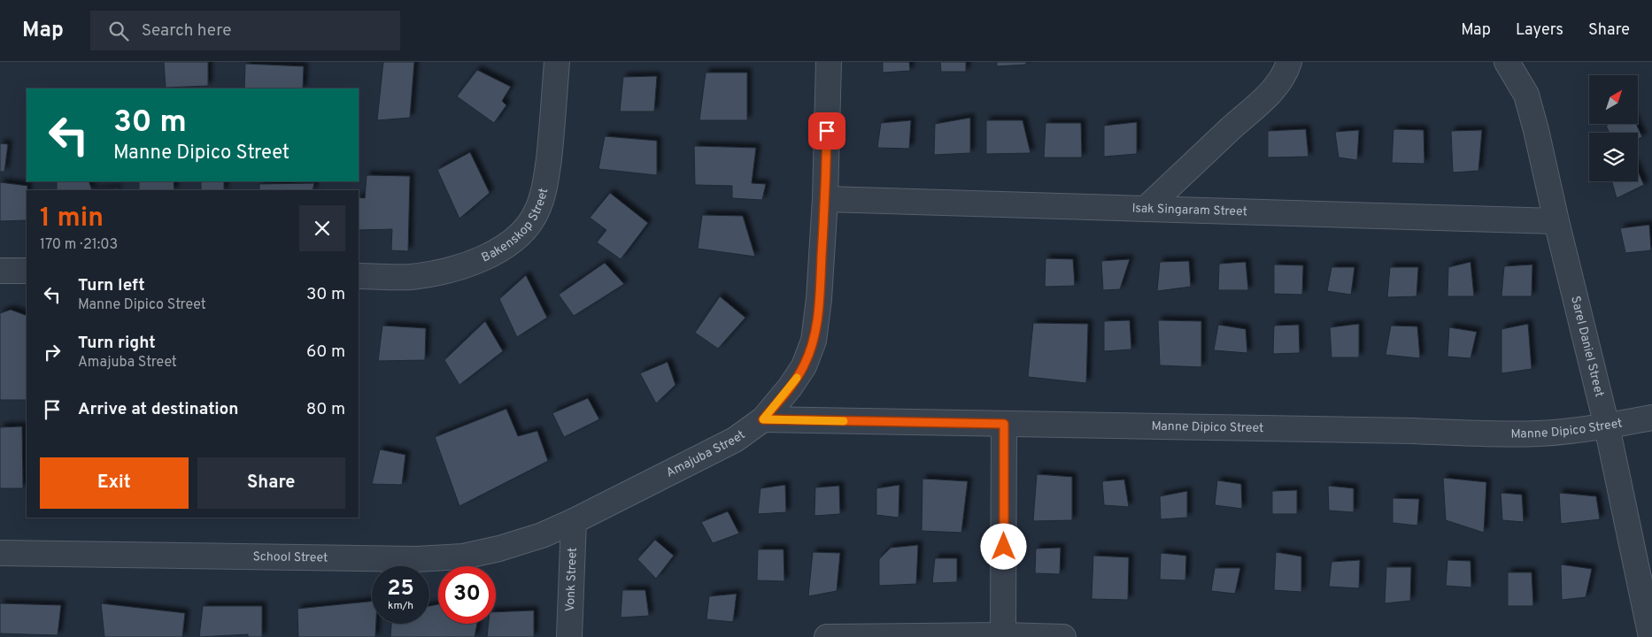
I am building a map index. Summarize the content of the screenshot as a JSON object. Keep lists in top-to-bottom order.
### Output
{
  "streets": {
    "street": [
      "Isak Singaram Street",
      "Bakenskop Street",
      "Sarel Daniel Street",
      "Manne Dipico Street",
      "Amajuba Street",
      "School Street",
      "Vonk Street"
    ]
  },
  "crossings": [
    ["Isak Singaram Street", "Sarel Daniel Street"],
    ["Isak Singaram Street", "Amajuba Street"],
    ["Sarel Daniel Street", "Manne Dipico Street"],
    ["Manne Dipico Street", "Amajuba Street"],
    ["Amajuba Street", "School Street"],
    ["Amajuba Street", "Vonk Street"],
    ["School Street", "Vonk Street"]
  ],
  "north": "top right",
  "page": {
    "header": "Map",
    "search": "Search here",
    "nav": ["Map", "Layers", "Share"],
    "turn": ["30 m", "Manne Dipico Street"],
    "heading": ["1 min", "170 m · 21:03"],
    "list": [
      {
        "name": "Turn left",
        "note": "Manne Dipico Street",
        "value": "30 m"
      },
      {
        "name": "Turn right",
        "note": "Amajuba Street",
        "value": "60 m"
      },
      {
        "name": "Arrive at destination",
        "value": "80 m"
      }
    ],
    "buttons": ["Exit", "Share"],
    "speed": "25 km/h",
    "limit": "30"
  }
}
